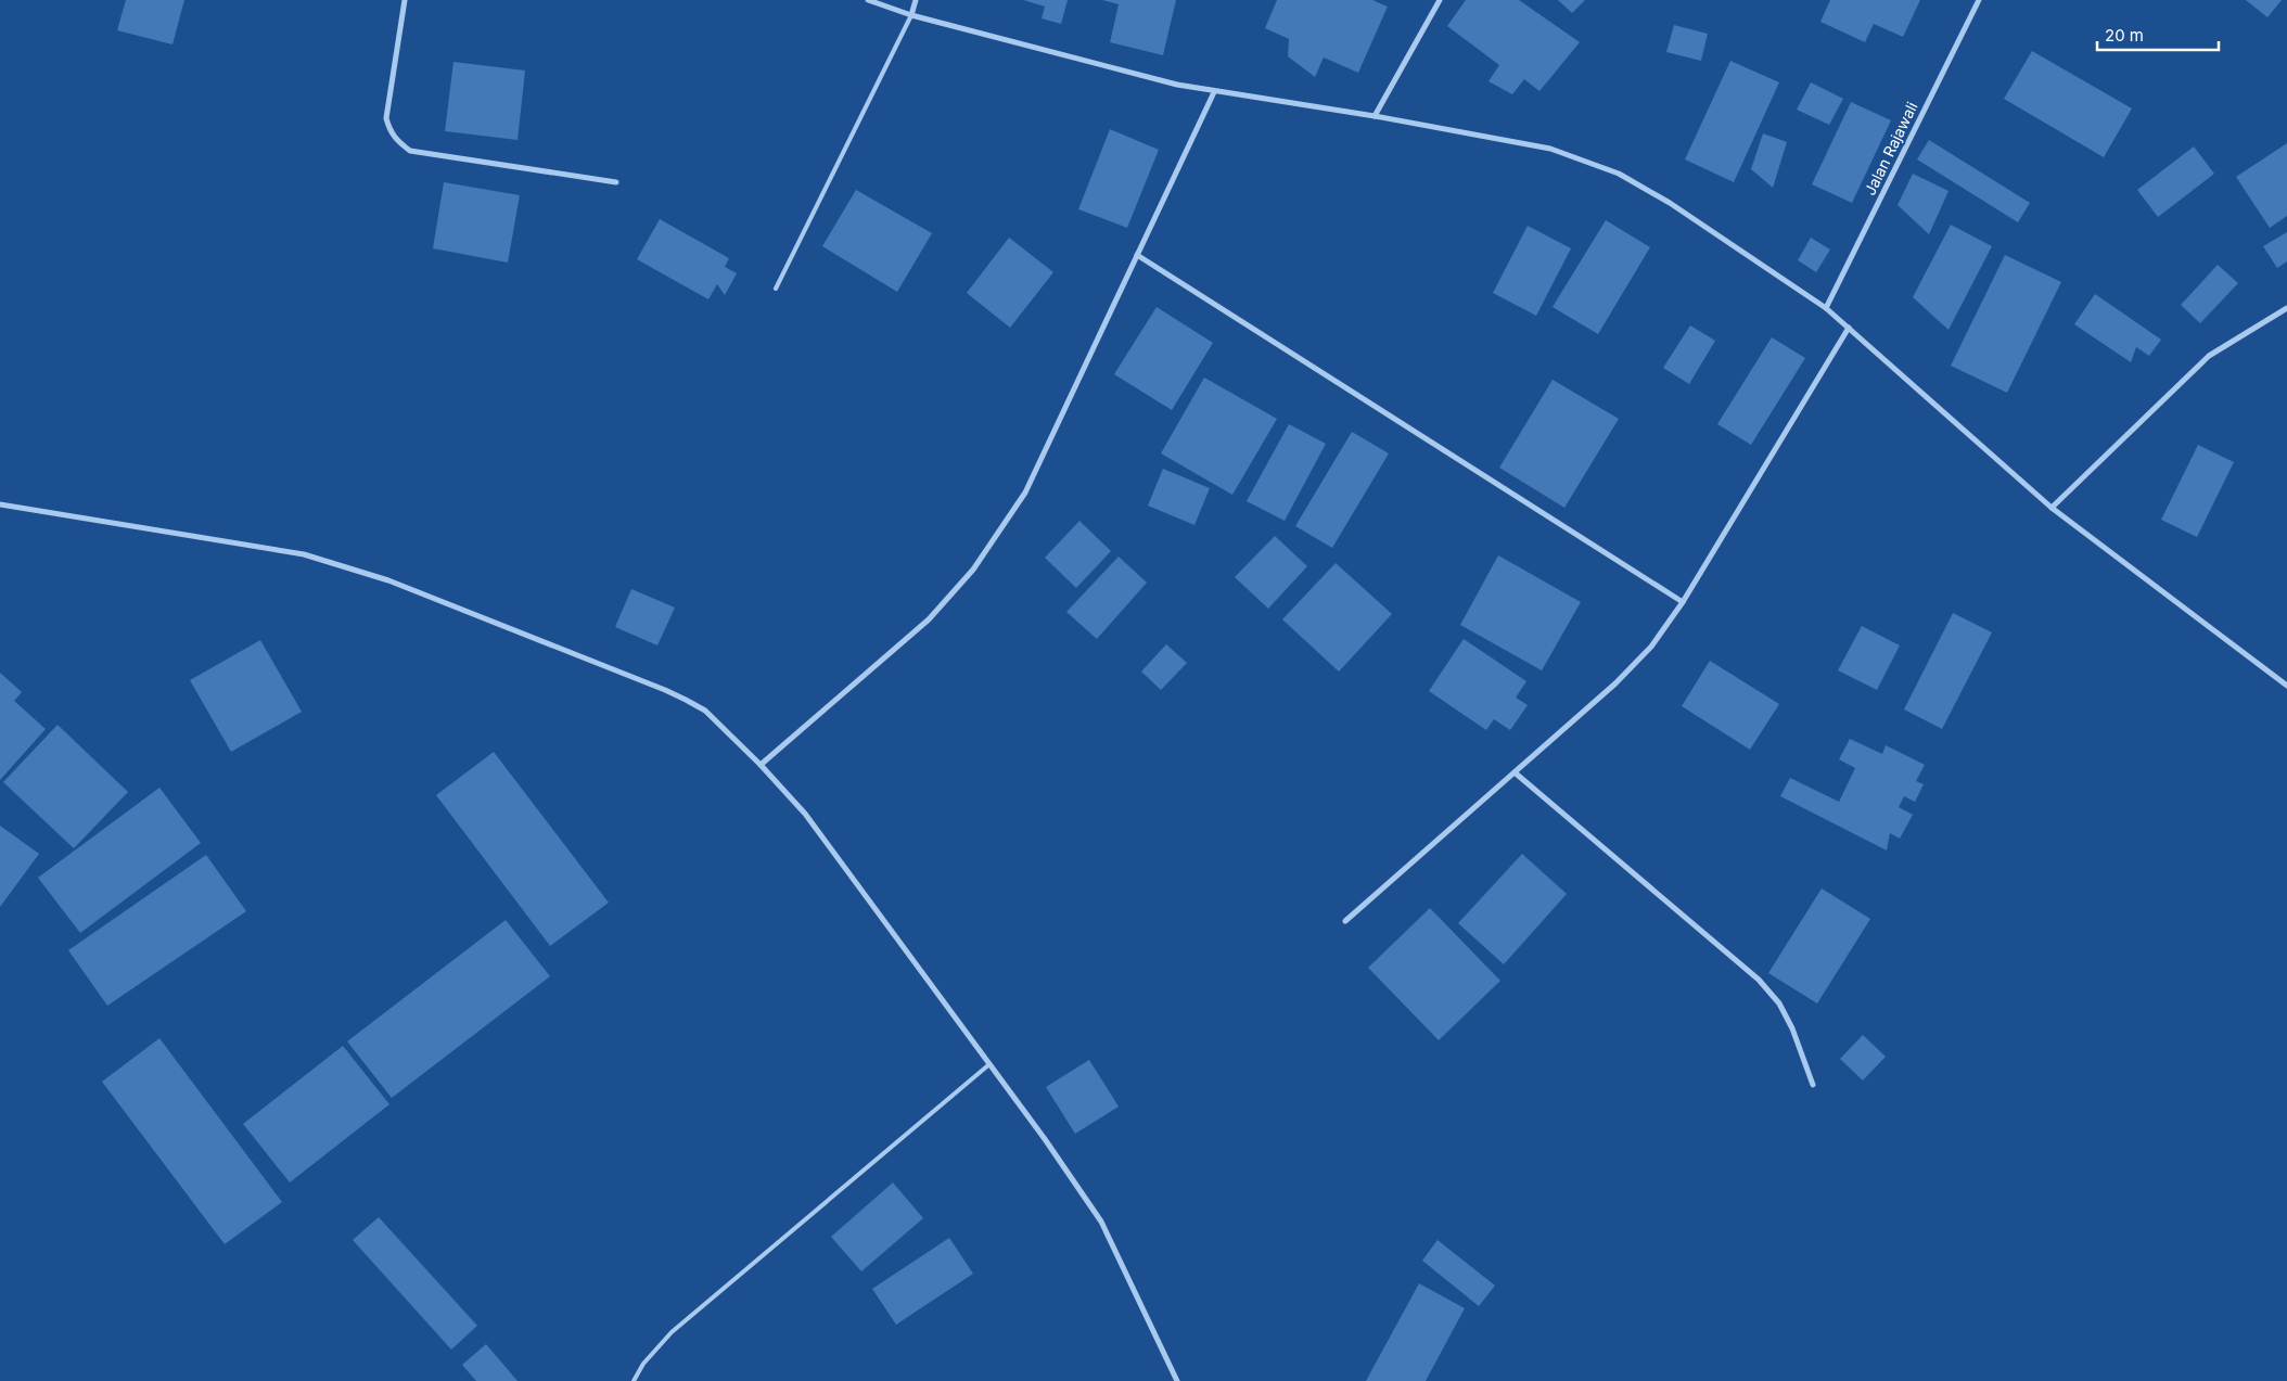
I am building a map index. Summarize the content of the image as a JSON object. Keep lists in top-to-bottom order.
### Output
{
  "streets": {
    "street": ["Jalan Rajawali"]
  },
  "scale_bar": "20 m"
}
